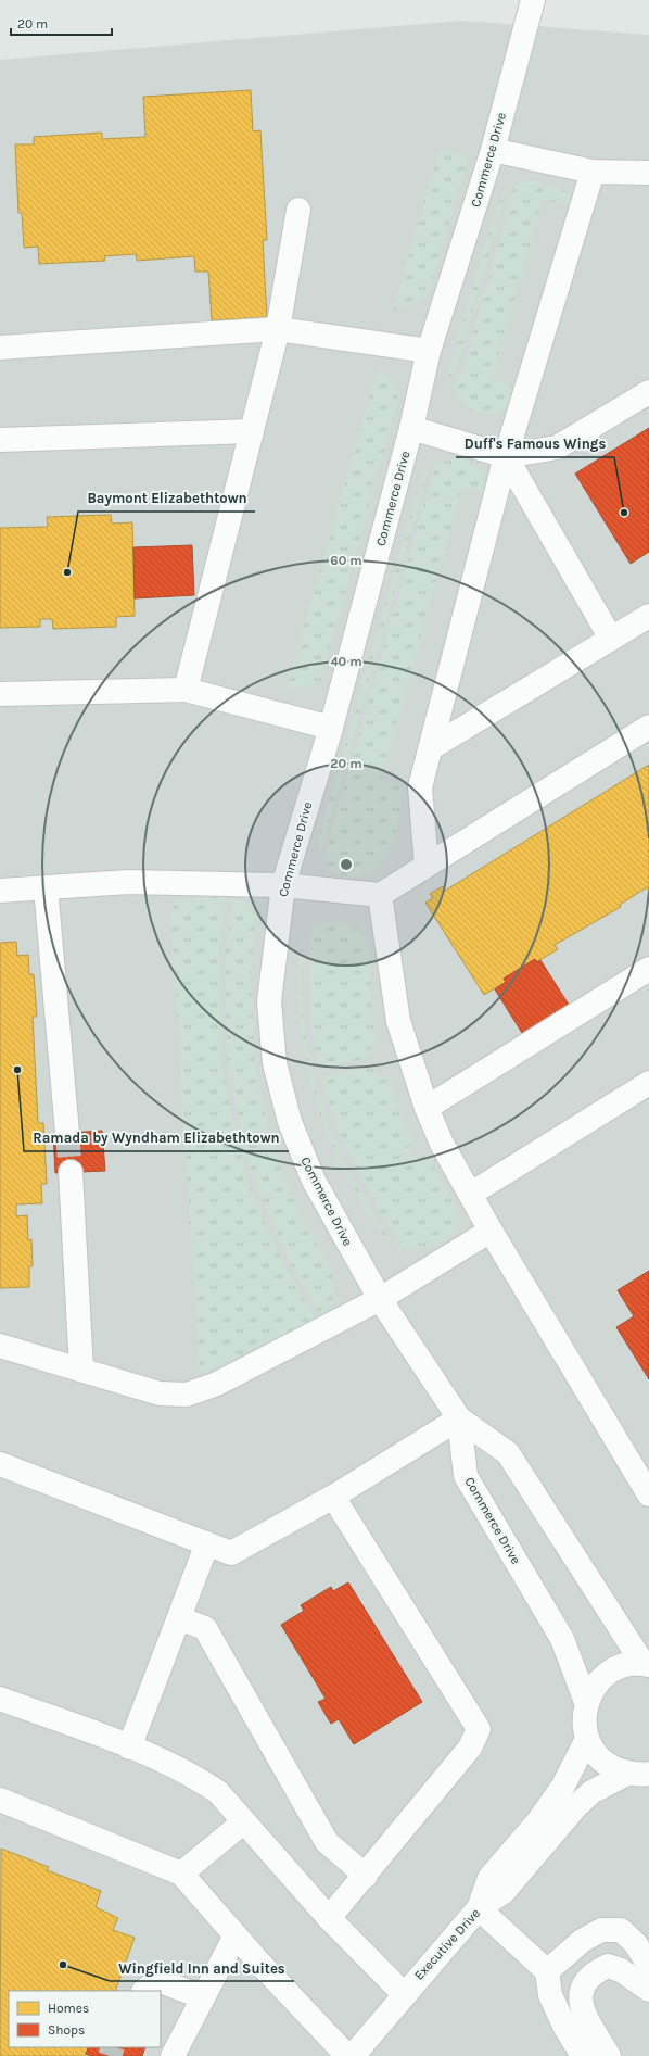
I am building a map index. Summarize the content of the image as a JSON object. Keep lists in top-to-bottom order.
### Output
{
  "streets": {
    "street": ["Commerce Drive", "Executive Drive"]
  },
  "places": [
    "Duff's Famous Wings",
    "Baymont Elizabethtown",
    "Ramada by Wyndham Elizabethtown",
    "Wingfield Inn and Suites"
  ],
  "legend": ["Homes", "Shops"],
  "scale_bar": "20 m",
  "rings": ["60 m", "40 m", "20 m"]
}
